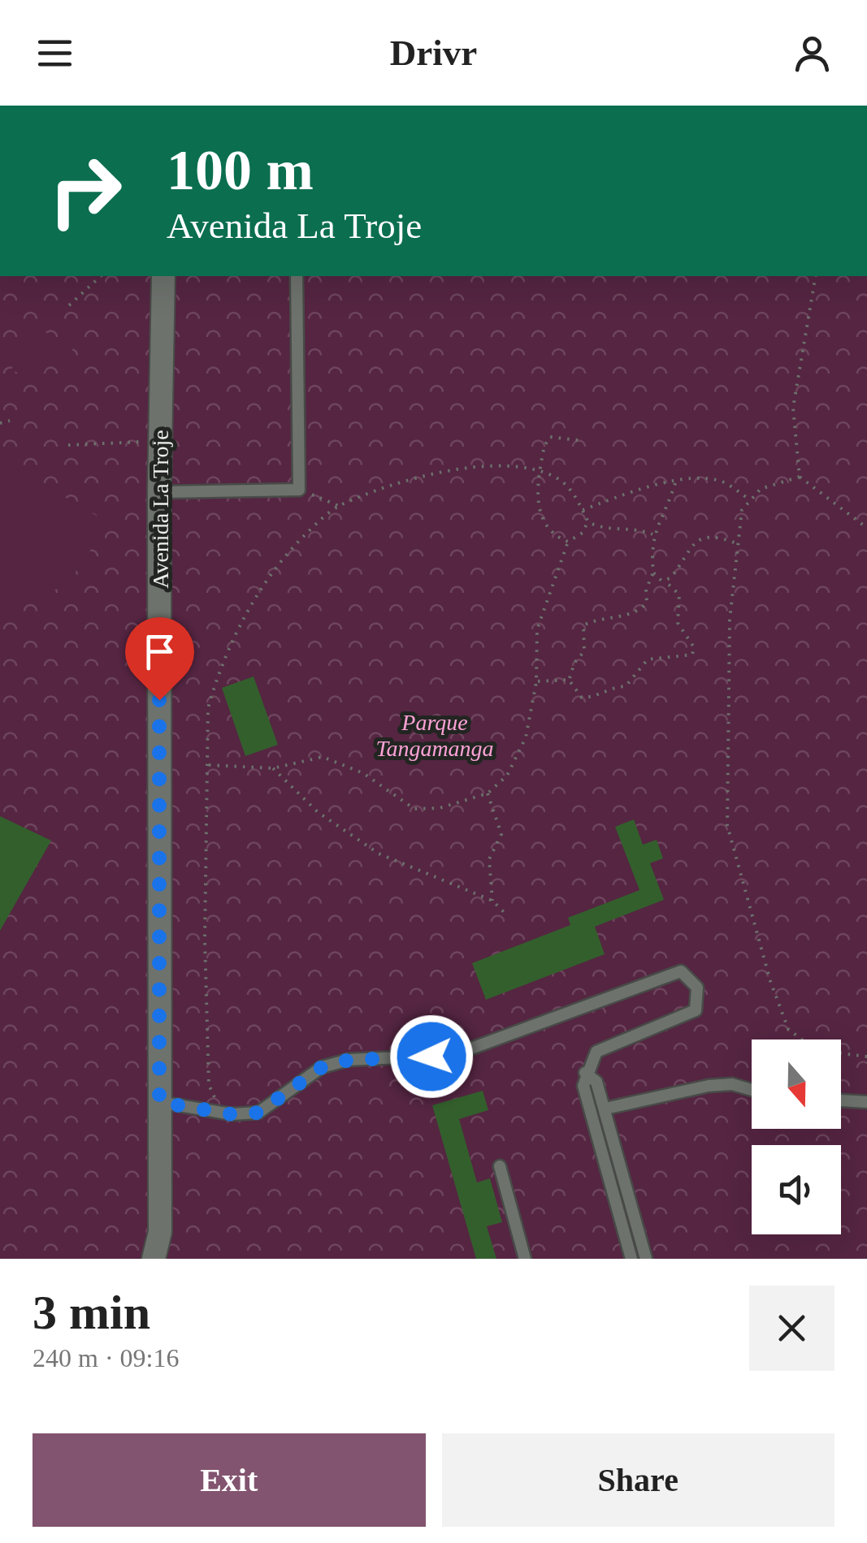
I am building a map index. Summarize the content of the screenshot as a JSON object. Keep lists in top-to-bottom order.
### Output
{
  "streets": {
    "street": ["Avenida La Troje"]
  },
  "parks": ["Parque Tangamanga"],
  "north": "bottom",
  "page": {
    "header": "Drivr",
    "turn": ["100 m", "Avenida La Troje"],
    "heading": ["3 min", "240 m · 09:16"],
    "buttons": ["Exit", "Share"]
  }
}
